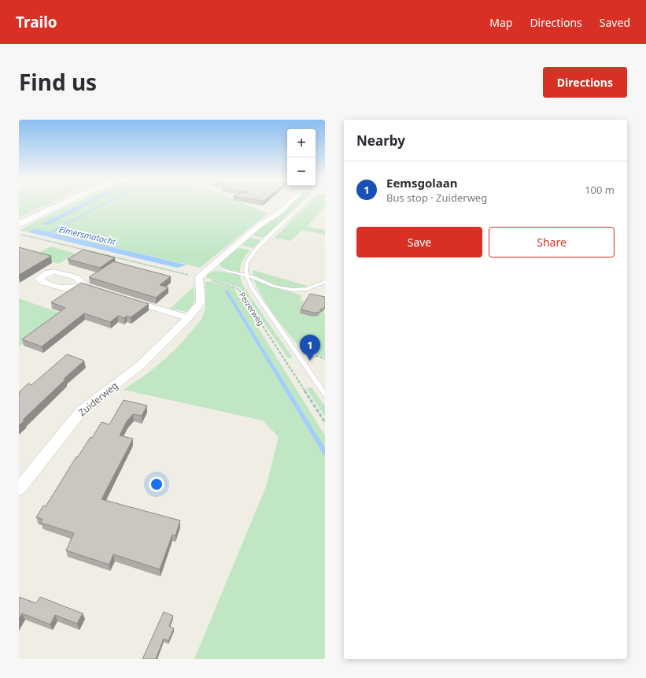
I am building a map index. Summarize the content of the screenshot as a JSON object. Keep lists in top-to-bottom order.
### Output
{
  "streets": {
    "street": ["Zuiderweg"],
    "lane": ["Peizerweg"]
  },
  "crossings": [
    ["Peizerweg", "Zuiderweg"]
  ],
  "water": ["Elmersmatocht"],
  "page": {
    "header": "Trailo",
    "nav": ["Map", "Directions", "Saved"],
    "title": "Find us",
    "buttons": [
      "Directions",
      ["Save", "Share"]
    ],
    "heading": "Nearby",
    "map_buttons": ["+", "−"],
    "list": [
      {
        "mark": "1",
        "name": "Eemsgolaan",
        "note": "Bus stop · Zuiderweg",
        "value": "100 m"
      }
    ],
    "pins": "1"
  }
}
